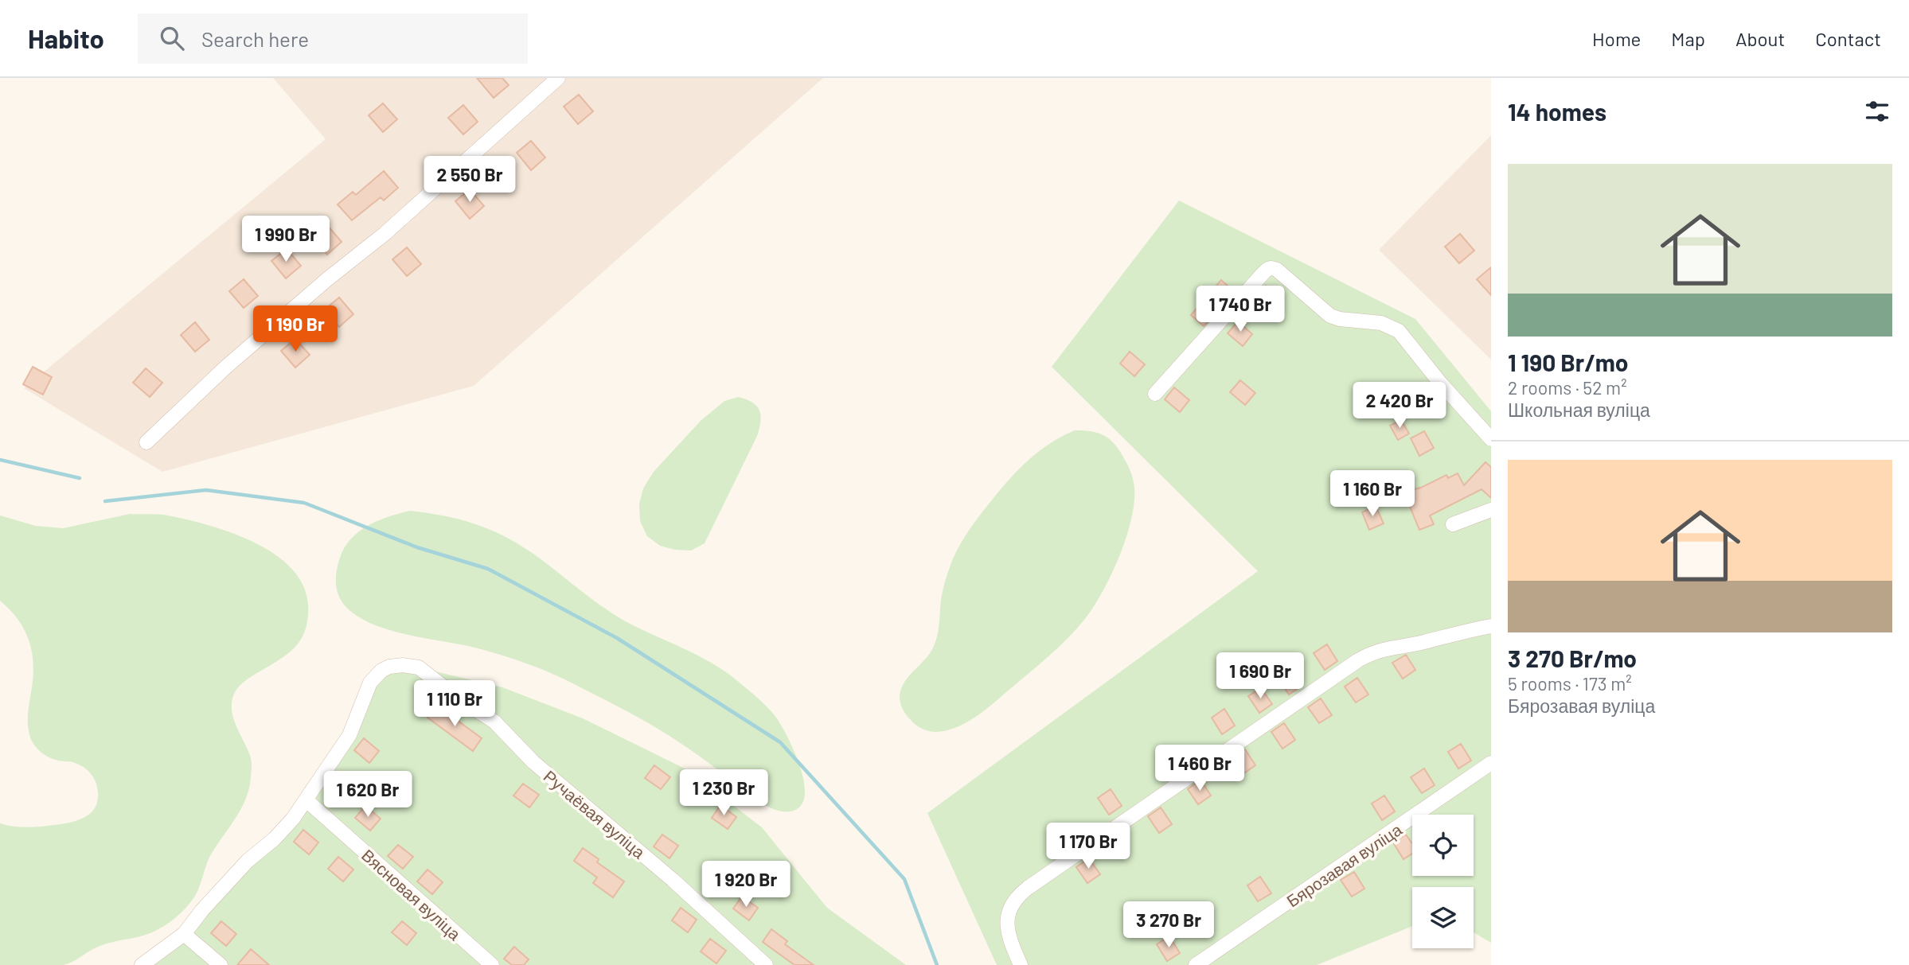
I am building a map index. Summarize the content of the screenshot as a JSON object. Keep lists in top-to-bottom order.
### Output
{
  "streets": {
    "street": ["Ручаёвая вуліца", "Бярозавая вуліца", "Вясновая вуліца"]
  },
  "crossings": [
    ["Ручаёвая вуліца", "Вясновая вуліца"]
  ],
  "page": {
    "header": "Habito",
    "search": "Search here",
    "nav": [
      "Home",
      "Map",
      "About",
      "Contact"
    ],
    "heading": "14 homes",
    "list": [
      {
        "name": "1 190 Br/mo",
        "note": "2 rooms · 52 m² · Школьная вуліца"
      },
      {
        "name": "3 270 Br/mo",
        "note": "5 rooms · 173 m² · Бярозавая вуліца"
      }
    ],
    "price": [
      "2 550 Br",
      "1 990 Br",
      "1 740 Br",
      "1 190 Br",
      "2 420 Br",
      "1 160 Br",
      "1 690 Br",
      "1 110 Br",
      "1 460 Br",
      "1 230 Br",
      "1 620 Br",
      "1 170 Br",
      "1 920 Br",
      "3 270 Br"
    ]
  }
}
